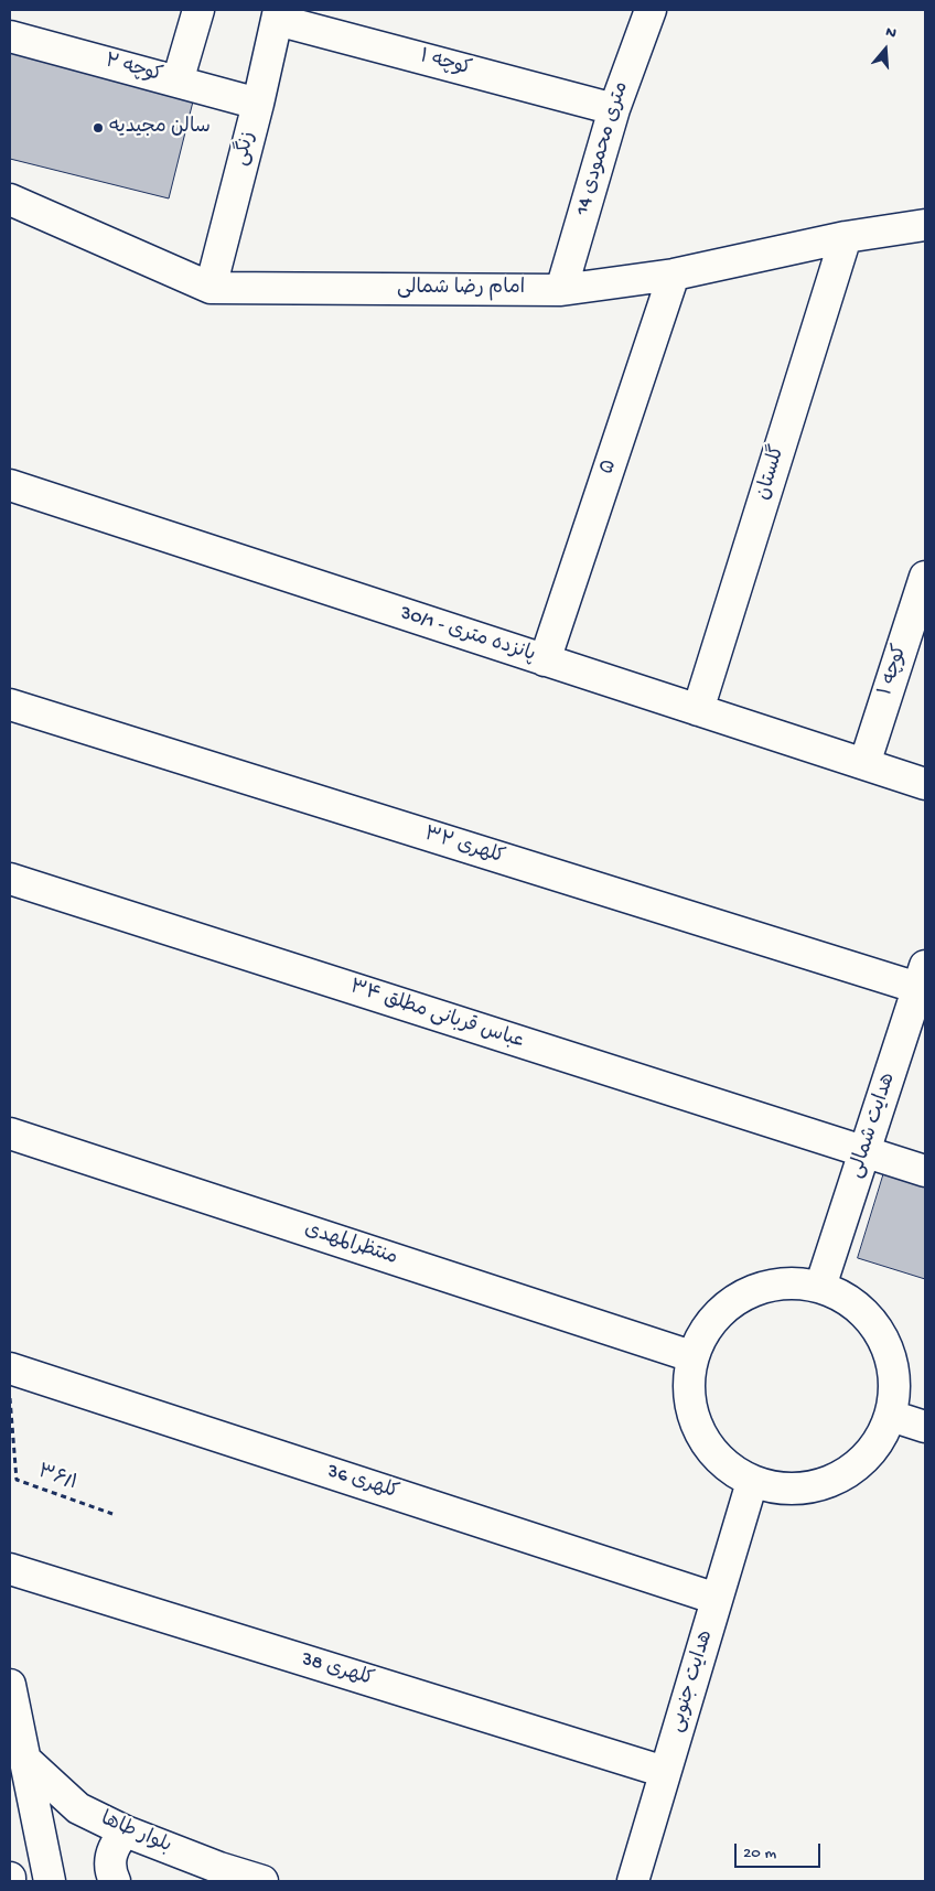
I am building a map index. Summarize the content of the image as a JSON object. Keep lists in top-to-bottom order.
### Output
{
  "streets": {
    "street": [
      "۱ کوچه",
      "۲ کوچه",
      "زنگی",
      "14 متری محمودی",
      "امام رضا شمالی",
      "۵",
      "گلستان",
      "30/1 - پانزده متری",
      "کوچه ۱",
      "کلهری ۳۲",
      "عباس قربانی مطلق ۳۴",
      "هدایت شمالی",
      "منتظرالمهدی",
      "کلهری 36",
      "کلهری 38",
      "هدایت جنوبی",
      "بلوار طاها"
    ],
    "path": ["۳۶/۱"]
  },
  "crossings": [
    ["۱ کوچه", "زنگی"],
    ["۱ کوچه", "14 متری محمودی"],
    ["۲ کوچه", "زنگی"],
    ["زنگی", "امام رضا شمالی"],
    ["14 متری محمودی", "امام رضا شمالی"],
    ["امام رضا شمالی", "۵"],
    ["امام رضا شمالی", "گلستان"],
    ["۵", "30/1 - پانزده متری"],
    ["گلستان", "30/1 - پانزده متری"],
    ["30/1 - پانزده متری", "کوچه ۱"],
    ["کلهری ۳۲", "هدایت شمالی"],
    ["عباس قربانی مطلق ۳۴", "هدایت شمالی"],
    ["کلهری 36", "هدایت جنوبی"],
    ["کلهری 38", "هدایت جنوبی"]
  ],
  "places": ["سالن مجیدیه"],
  "scale_bar": "20 m",
  "north": "top"
}
